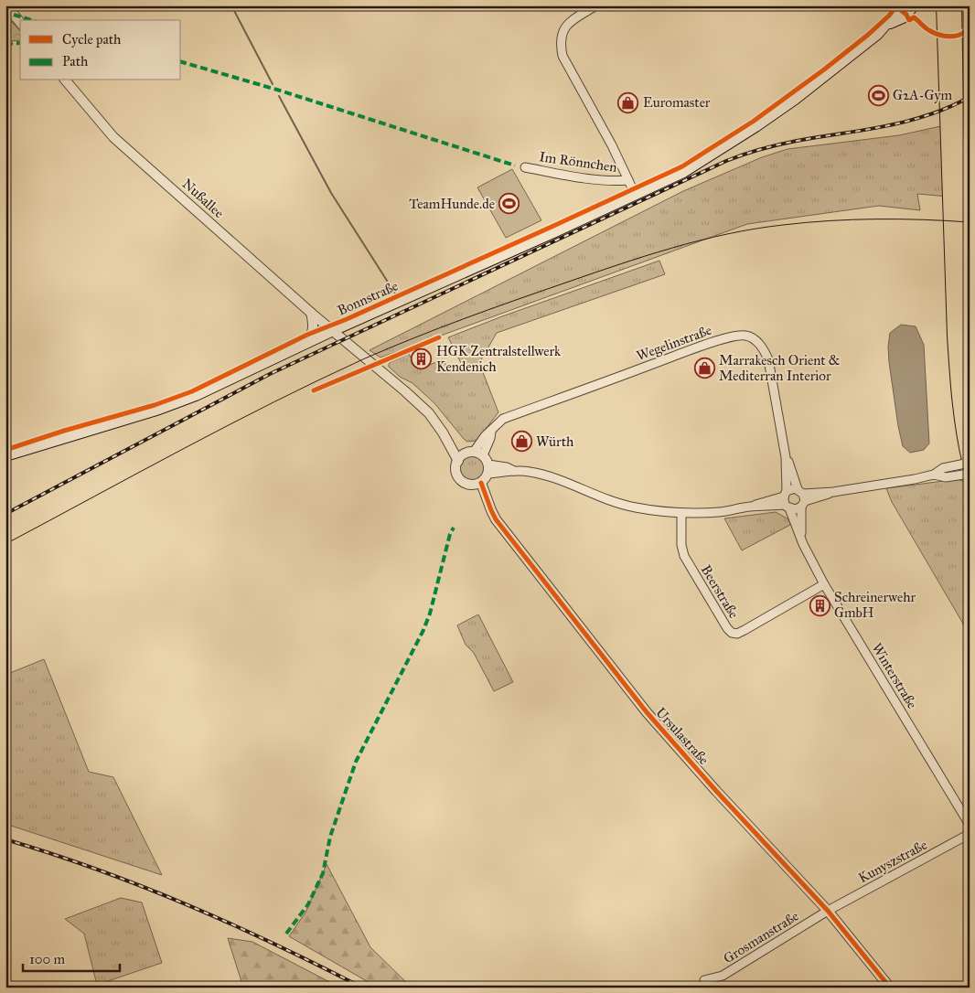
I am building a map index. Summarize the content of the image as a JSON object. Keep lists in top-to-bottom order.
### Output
{
  "streets": {
    "main road": ["Bonnstraße"],
    "street": [
      "Im Rönnchen",
      "Nußallee",
      "Wegelinstraße",
      "Beerstraße",
      "Winterstraße",
      "Ursulastraße",
      "Kunyszstraße",
      "Grosmanstraße"
    ]
  },
  "crossings": [
    ["Nußallee", "Bonnstraße"],
    ["Nußallee", "Ursulastraße"],
    ["Bonnstraße", "Ursulastraße"],
    ["Wegelinstraße", "Winterstraße"],
    ["Wegelinstraße", "Ursulastraße"],
    ["Beerstraße", "Winterstraße"],
    ["Ursulastraße", "Kunyszstraße"],
    ["Ursulastraße", "Grosmanstraße"],
    ["Kunyszstraße", "Grosmanstraße"]
  ],
  "places": {
    "sports": ["G2A-Gym", "TeamHunde.de"],
    "shop": ["Euromaster", "Marrakesch Orient & Mediterran Interior", "Würth"],
    "building": ["HGK Zentralstellwerk Kendenich", "Schreinerwehr GmbH"]
  },
  "legend": ["Cycle path", "Path"],
  "scale_bar": "100 m"
}
